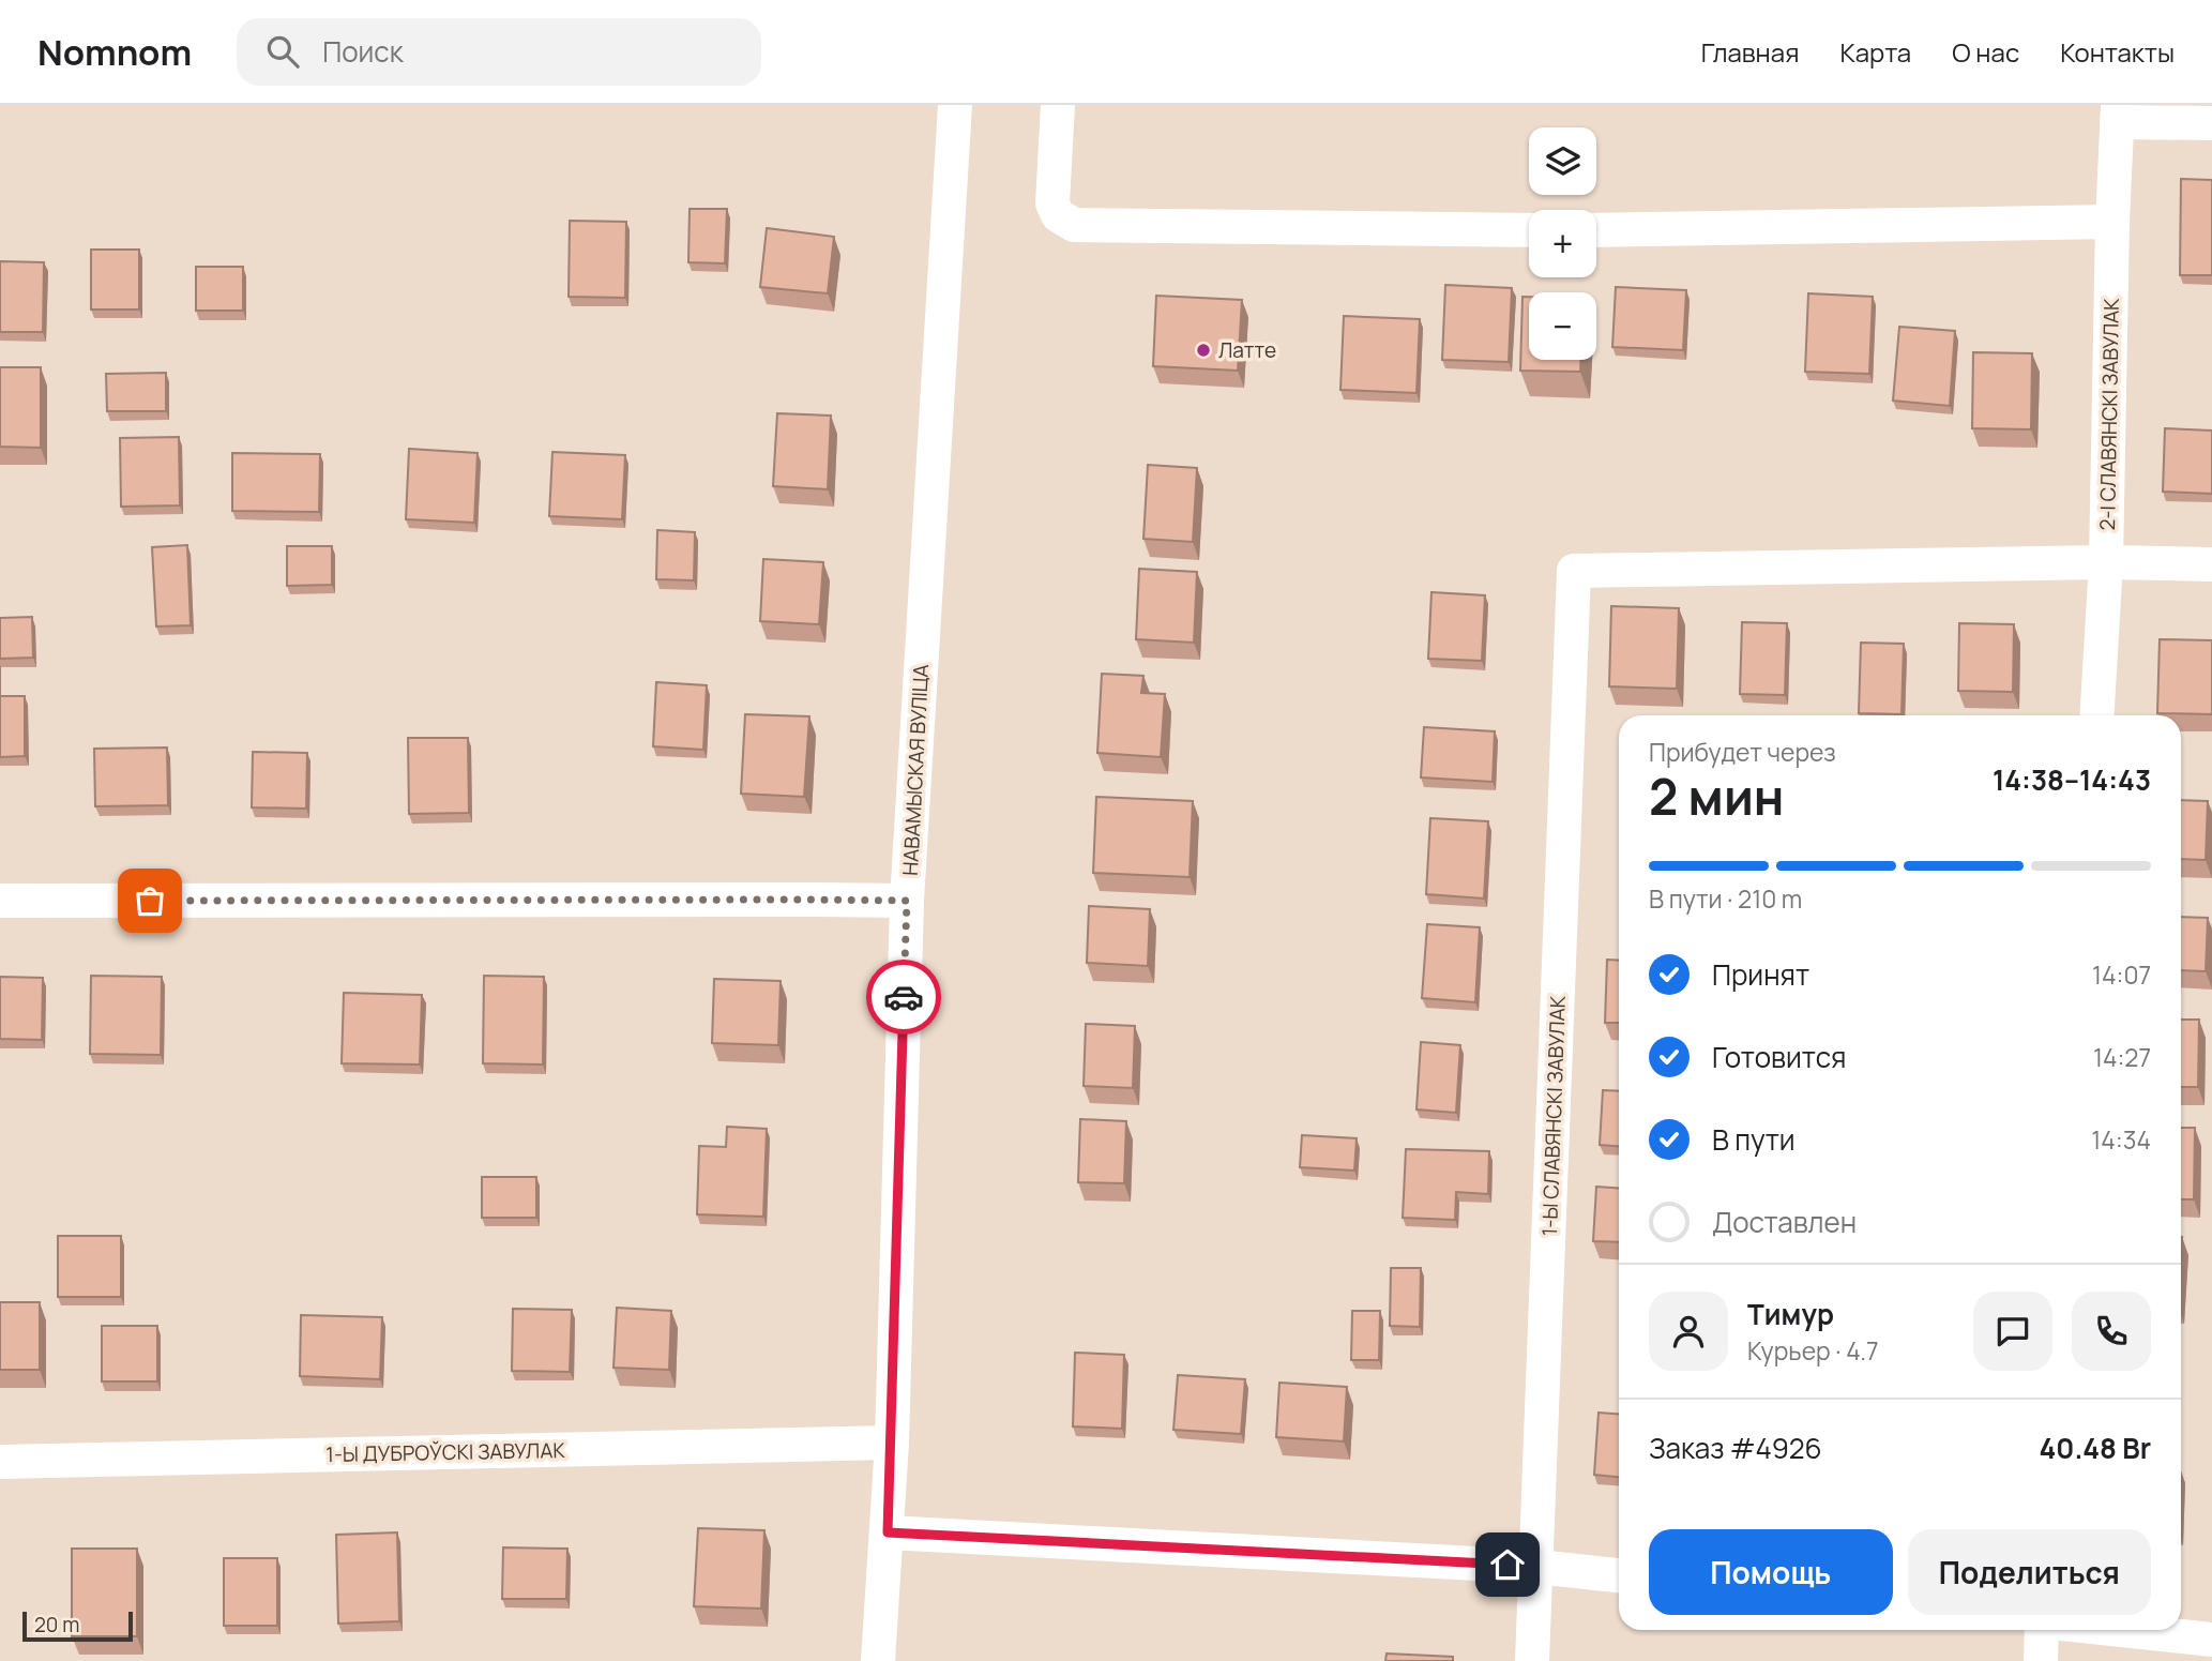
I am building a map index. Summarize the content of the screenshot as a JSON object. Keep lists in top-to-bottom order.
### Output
{
  "streets": {
    "street": [
      "2-І СЛАВЯНСКІ ЗАВУЛАК",
      "НАВАМЫСКАЯ ВУЛІЦА",
      "1-Ы СЛАВЯНСКІ ЗАВУЛАК",
      "1-Ы ДУБРОЎСКІ ЗАВУЛАК"
    ]
  },
  "crossings": [
    ["2-І СЛАВЯНСКІ ЗАВУЛАК", "1-Ы СЛАВЯНСКІ ЗАВУЛАК"],
    ["НАВАМЫСКАЯ ВУЛІЦА", "1-Ы ДУБРОЎСКІ ЗАВУЛАК"]
  ],
  "places": ["Латте"],
  "scale_bar": "20 m",
  "page": {
    "header": "Nomnom",
    "search": "Поиск",
    "nav": [
      "Главная",
      "Карта",
      "О нас",
      "Контакты"
    ],
    "map_buttons": ["+", "−"],
    "heading": ["2 мин", "Прибудет через", "14:38–14:43"],
    "panel": [
      "Тимур",
      "Курьер · 4.7",
      "Заказ #4926",
      "40.48 Br"
    ],
    "bar": "В пути · 210 m",
    "list": [
      ["Принят", "14:07"],
      ["Готовится", "14:27"],
      ["В пути", "14:34"],
      "Доставлен"
    ],
    "buttons": ["Помощь", "Поделиться"],
    "scale": "20 m"
  }
}
